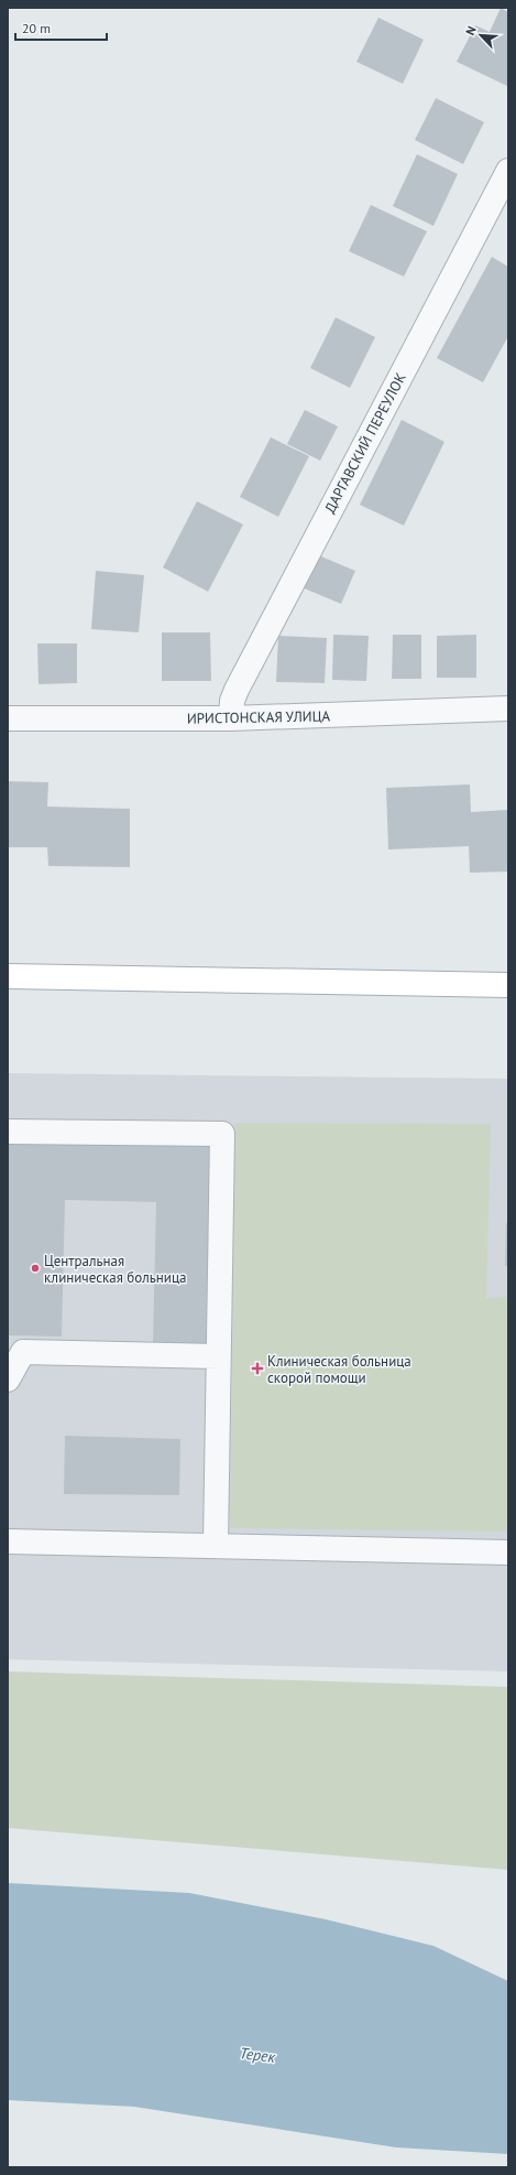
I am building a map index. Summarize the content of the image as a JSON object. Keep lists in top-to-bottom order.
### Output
{
  "streets": {
    "street": ["ДАРГАВСКИЙ ПЕРЕУЛОК", "ИРИСТОНСКАЯ УЛИЦА"]
  },
  "crossings": [
    ["ДАРГАВСКИЙ ПЕРЕУЛОК", "ИРИСТОНСКАЯ УЛИЦА"]
  ],
  "water": ["Терек"],
  "places": {
    "other": ["Центральная клиническая больница"],
    "health": ["Клиническая больница скорой помощи"]
  },
  "scale_bar": "20 m",
  "north": "top left"
}
